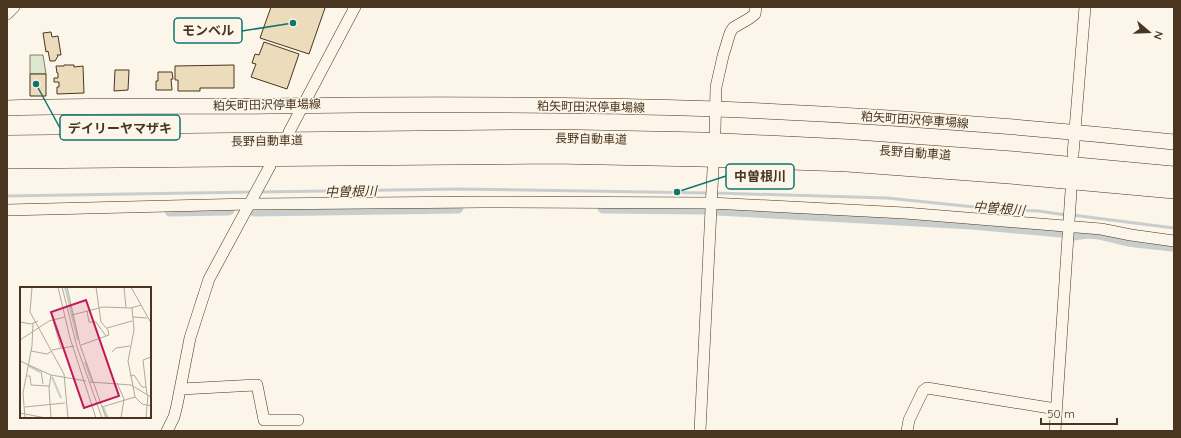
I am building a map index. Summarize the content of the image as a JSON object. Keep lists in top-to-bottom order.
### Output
{
  "streets": {
    "highway": ["長野自動車道"],
    "main road": ["粕矢町田沢停車場線"]
  },
  "water": ["中曽根川"],
  "places": ["モンベル", "デイリーヤマザキ", "中曽根川"],
  "scale_bar": "50 m",
  "north": "right"
}
